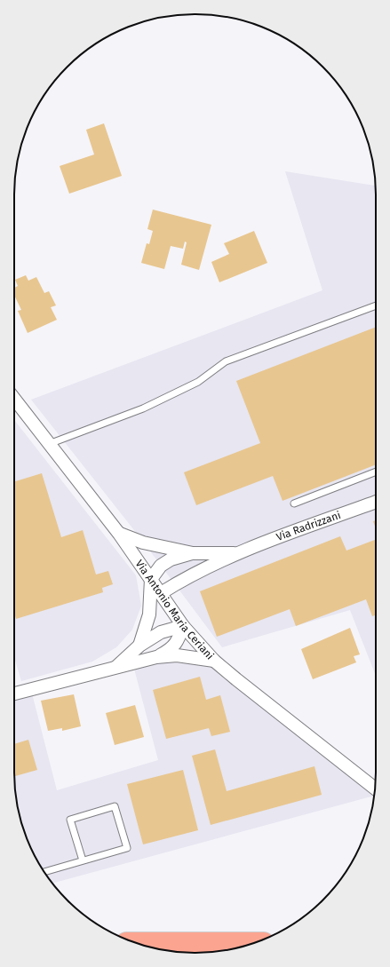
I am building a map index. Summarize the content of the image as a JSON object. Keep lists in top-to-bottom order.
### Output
{
  "streets": {
    "street": ["Via Radrizzani", "Via Antonio Maria Ceriani"]
  },
  "crossings": [
    ["Via Radrizzani", "Via Antonio Maria Ceriani"]
  ]
}
